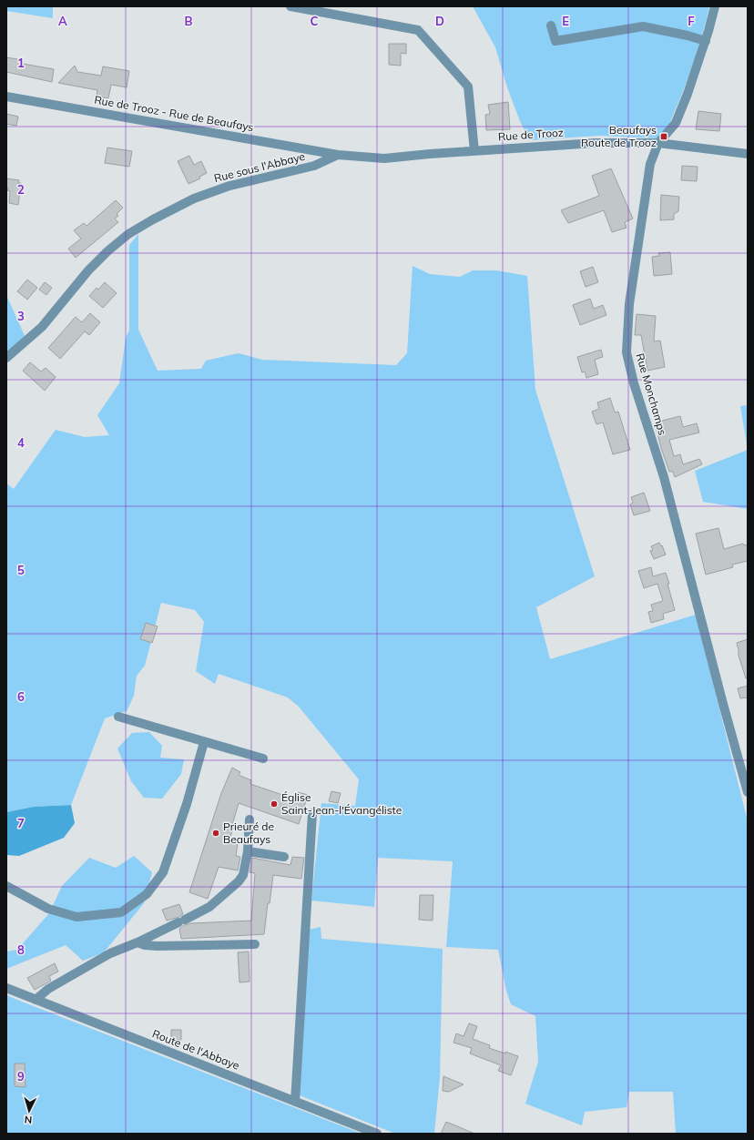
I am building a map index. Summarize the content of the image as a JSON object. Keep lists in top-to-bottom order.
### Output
{
  "streets": {
    "street": [
      "Rue de Trooz - Rue de Beaufays",
      "Rue de Trooz",
      "Rue sous l'Abbaye",
      "Rue Monchamps",
      "Route de l'Abbaye"
    ]
  },
  "crossings": [
    ["Rue de Trooz - Rue de Beaufays", "Rue de Trooz"],
    ["Rue de Trooz - Rue de Beaufays", "Rue sous l'Abbaye"],
    ["Rue de Trooz", "Rue sous l'Abbaye"],
    ["Rue de Trooz", "Rue Monchamps"]
  ],
  "places": {
    "transit": ["Beaufays Route de Trooz"],
    "other": ["Église Saint-Jean-l'Évangéliste", "Prieuré de Beaufays"]
  },
  "north": "bottom",
  "grid": {
    "columns": [
      "A",
      "B",
      "C",
      "D",
      "E",
      "F"
    ],
    "rows": [
      "1",
      "2",
      "3",
      "4",
      "5",
      "6",
      "7",
      "8",
      "9"
    ]
  }
}
